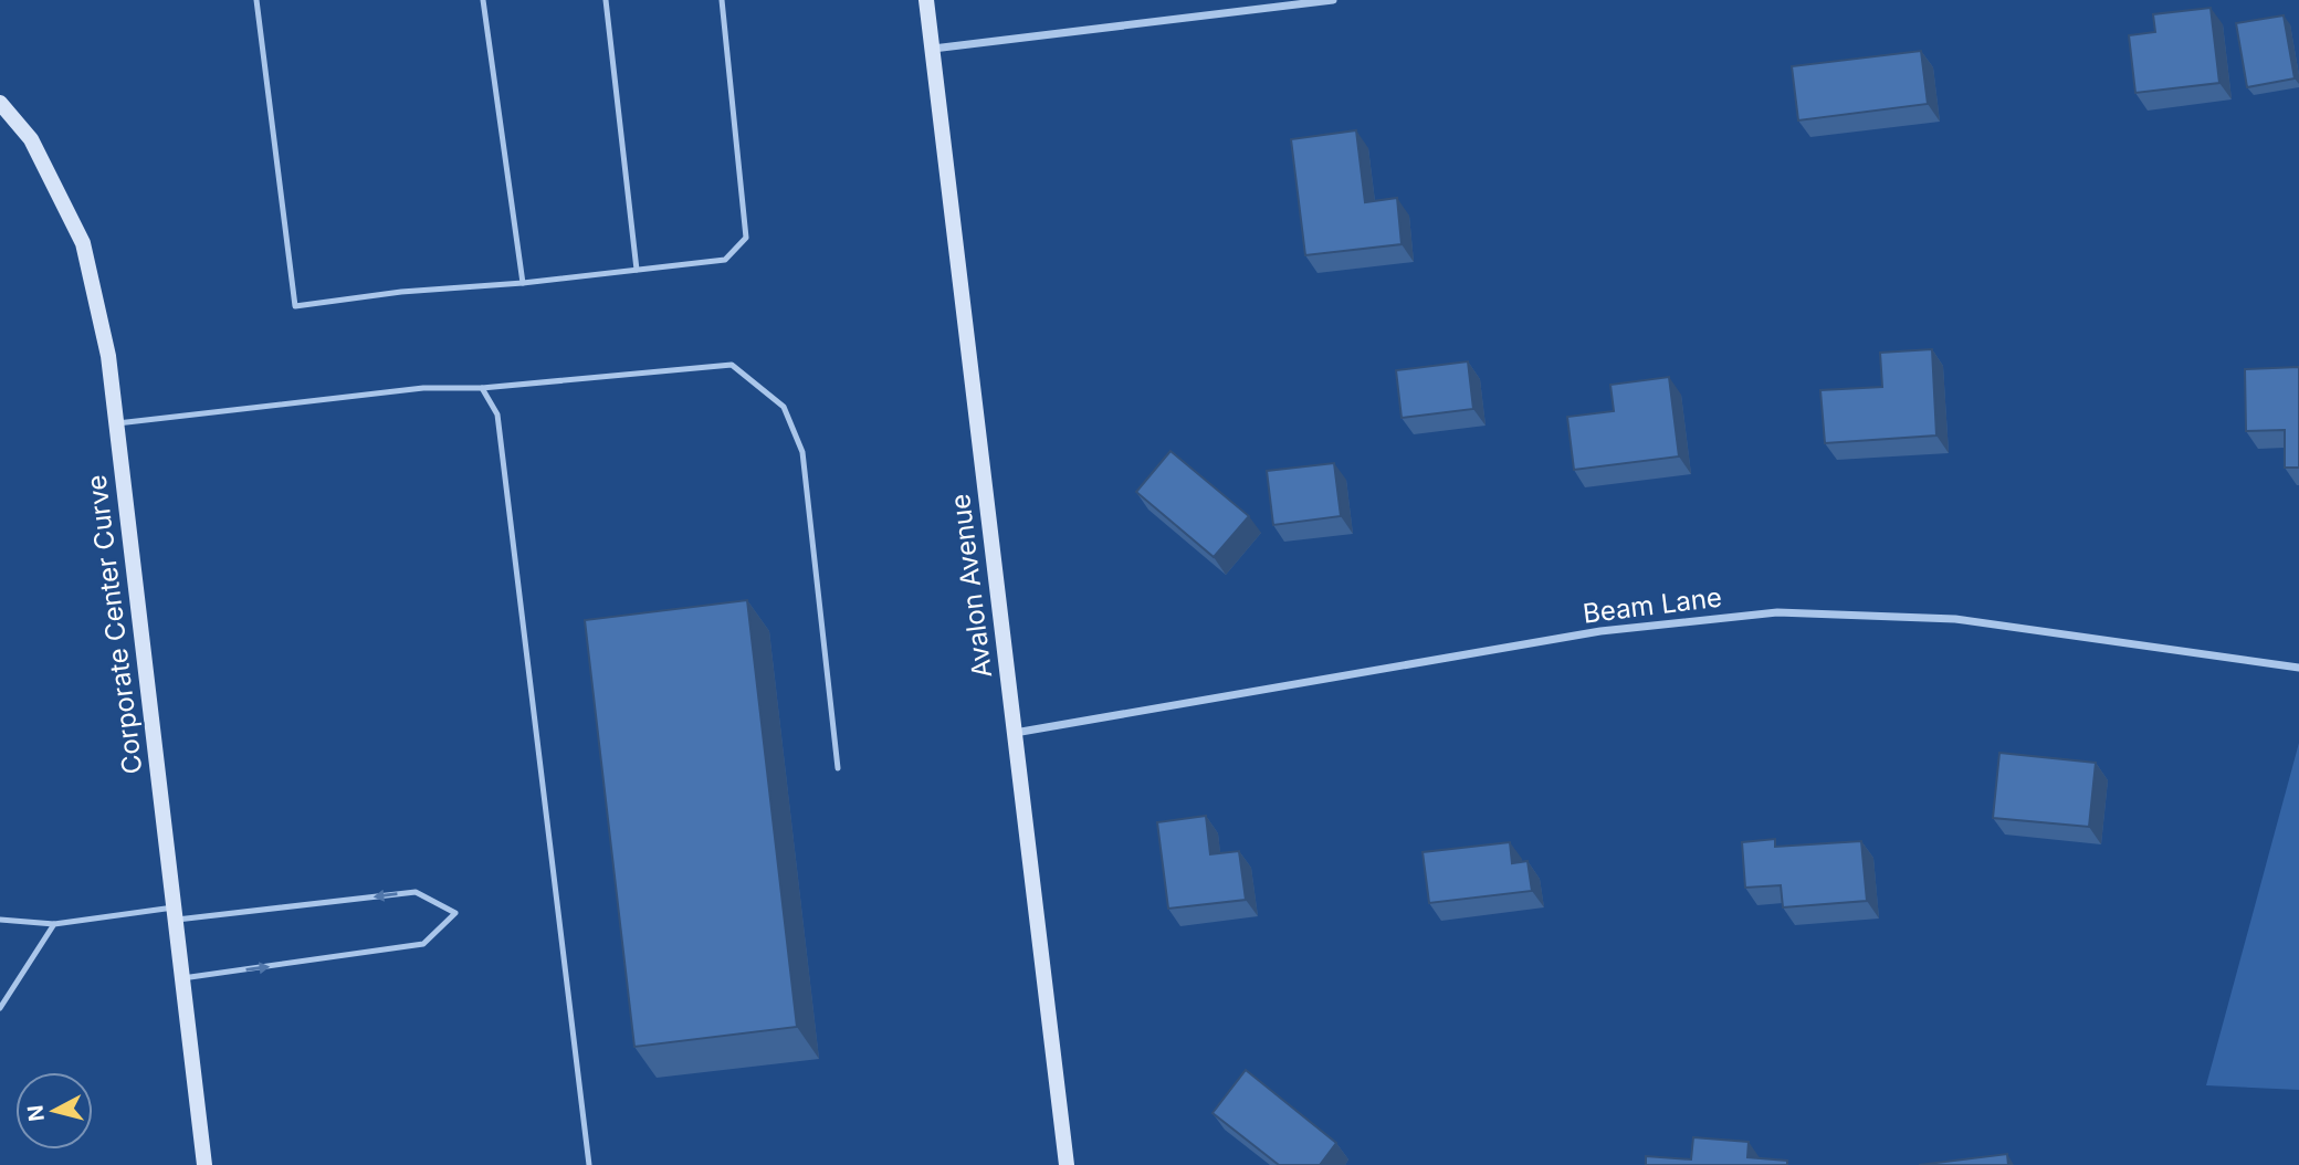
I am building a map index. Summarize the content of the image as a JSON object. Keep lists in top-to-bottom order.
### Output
{
  "streets": {
    "street": ["Avalon Avenue", "Beam Lane", "Corporate Center Curve"]
  },
  "crossings": [
    ["Avalon Avenue", "Beam Lane"]
  ],
  "north": "left"
}
